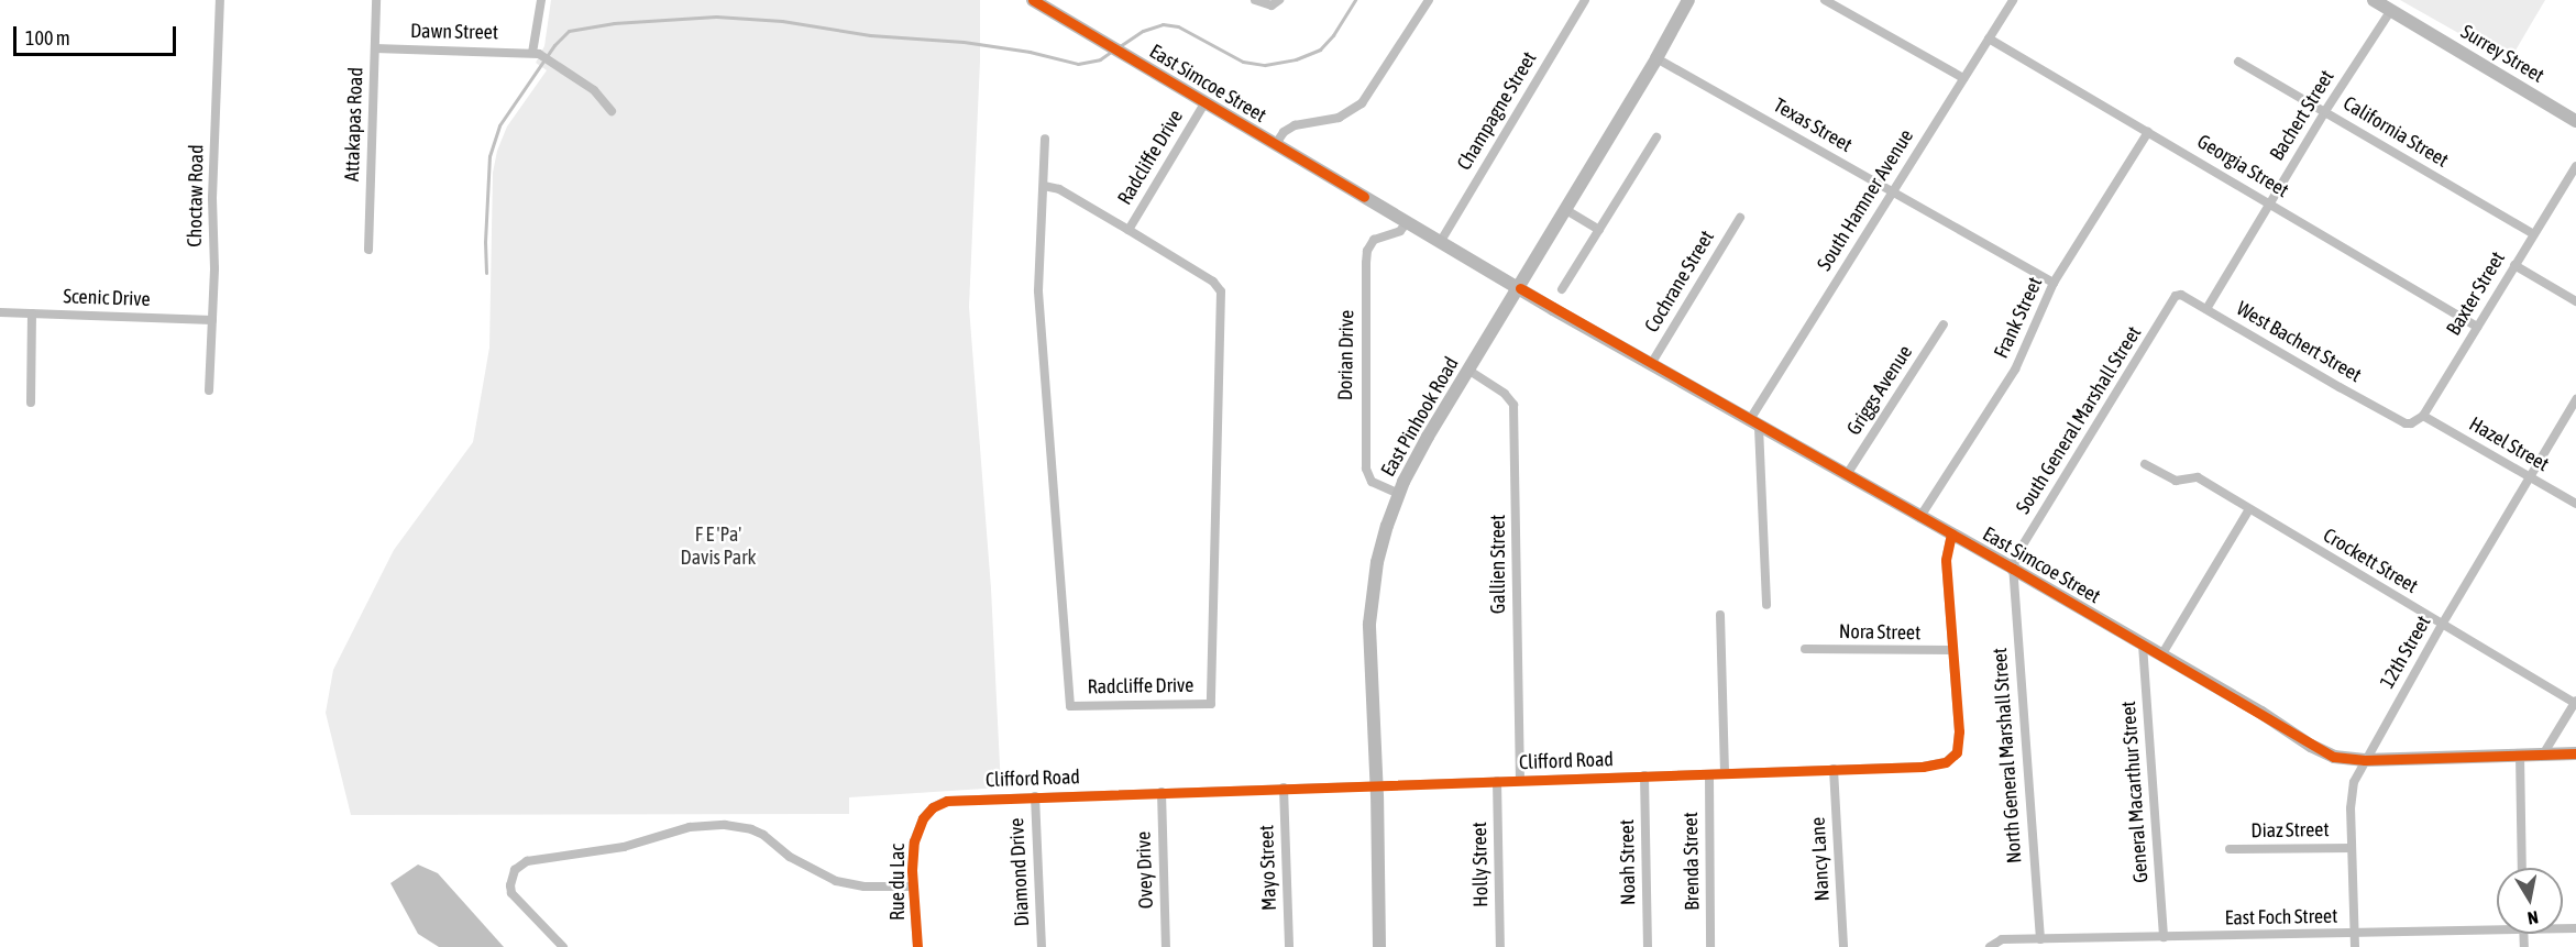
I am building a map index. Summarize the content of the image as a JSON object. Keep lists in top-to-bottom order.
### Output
{
  "streets": {
    "street": [
      "Dawn Street",
      "Surrey Street",
      "East Simcoe Street",
      "Champagne Street",
      "Bachert Street",
      "Attakapas Road",
      "Texas Street",
      "California Street",
      "Radcliffe Drive",
      "Georgia Street",
      "Choctaw Road",
      "South Hamner Avenue",
      "Cochrane Street",
      "Baxter Street",
      "Scenic Drive",
      "Frank Street",
      "West Bachert Street",
      "Dorian Drive",
      "Griggs Avenue",
      "East Pinhook Road",
      "South General Marshall Street",
      "Hazel Street",
      "Crockett Street",
      "Gallien Street",
      "Nora Street",
      "12th Street",
      "North General Marshall Street",
      "Clifford Road",
      "General Macarthur Street",
      "Diaz Street",
      "Nancy Lane",
      "Brenda Street",
      "Noah Street",
      "Holly Street",
      "Mayo Street",
      "Ovey Drive",
      "Diamond Drive",
      "Rue du Lac",
      "East Foch Street"
    ]
  },
  "crossings": [
    ["Dawn Street", "Attakapas Road"],
    ["Surrey Street", "Bachert Street"],
    ["East Simcoe Street", "Champagne Street"],
    ["East Simcoe Street", "Radcliffe Drive"],
    ["East Simcoe Street", "South Hamner Avenue"],
    ["East Simcoe Street", "Cochrane Street"],
    ["East Simcoe Street", "Frank Street"],
    ["East Simcoe Street", "Dorian Drive"],
    ["East Simcoe Street", "Griggs Avenue"],
    ["East Simcoe Street", "East Pinhook Road"],
    ["East Simcoe Street", "South General Marshall Street"],
    ["East Simcoe Street", "12th Street"],
    ["East Simcoe Street", "North General Marshall Street"],
    ["East Simcoe Street", "Clifford Road"],
    ["East Simcoe Street", "General Macarthur Street"],
    ["Bachert Street", "California Street"],
    ["Bachert Street", "Georgia Street"],
    ["Bachert Street", "West Bachert Street"],
    ["Texas Street", "South Hamner Avenue"],
    ["Texas Street", "Frank Street"],
    ["Texas Street", "East Pinhook Road"],
    ["California Street", "Baxter Street"],
    ["Georgia Street", "South Hamner Avenue"],
    ["Georgia Street", "Baxter Street"],
    ["Georgia Street", "Frank Street"],
    ["Choctaw Road", "Scenic Drive"],
    ["Baxter Street", "West Bachert Street"],
    ["Baxter Street", "Hazel Street"],
    ["West Bachert Street", "South General Marshall Street"],
    ["West Bachert Street", "Hazel Street"],
    ["Dorian Drive", "East Pinhook Road"],
    ["East Pinhook Road", "Gallien Street"],
    ["East Pinhook Road", "Clifford Road"],
    ["South General Marshall Street", "North General Marshall Street"],
    ["Hazel Street", "12th Street"],
    ["Crockett Street", "12th Street"],
    ["Gallien Street", "Clifford Road"],
    ["Nora Street", "Clifford Road"],
    ["12th Street", "Diaz Street"],
    ["12th Street", "East Foch Street"],
    ["North General Marshall Street", "East Foch Street"],
    ["Clifford Road", "Nancy Lane"],
    ["Clifford Road", "Brenda Street"],
    ["Clifford Road", "Noah Street"],
    ["Clifford Road", "Holly Street"],
    ["Clifford Road", "Mayo Street"],
    ["Clifford Road", "Ovey Drive"],
    ["Clifford Road", "Diamond Drive"],
    ["Clifford Road", "Rue du Lac"],
    ["General Macarthur Street", "East Foch Street"]
  ],
  "parks": ["F E 'Pa' Davis Park"],
  "scale_bar": "100 m",
  "north": "bottom"
}
